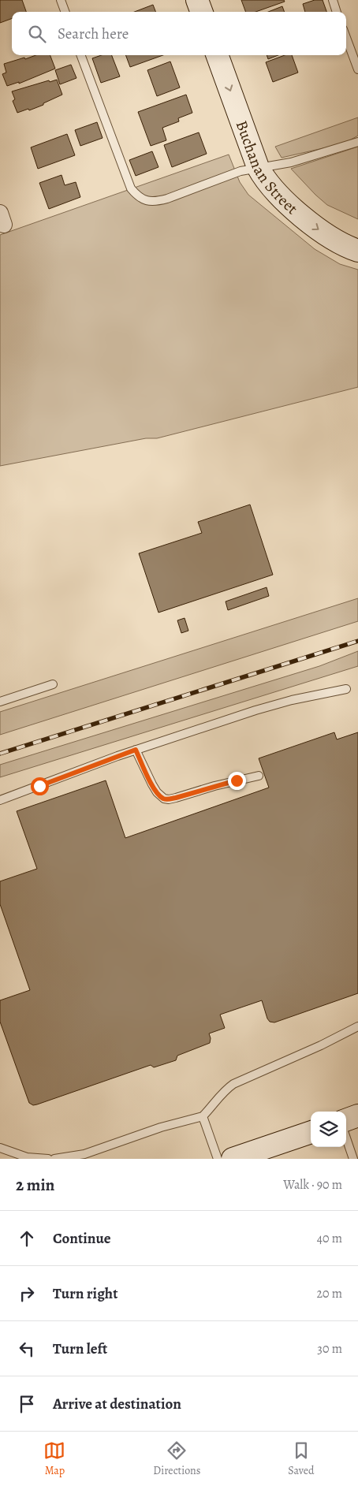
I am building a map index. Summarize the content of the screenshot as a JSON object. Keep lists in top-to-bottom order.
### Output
{
  "streets": {
    "street": ["Buchanan Street"]
  },
  "one_way": ["Buchanan Street"],
  "page": {
    "search": "Search here",
    "heading": ["2 min", "Walk · 90 m"],
    "list": [
      ["Continue", "40 m"],
      ["Turn right", "20 m"],
      ["Turn left", "30 m"],
      "Arrive at destination"
    ],
    "nav": ["Map", "Directions", "Saved"]
  }
}
